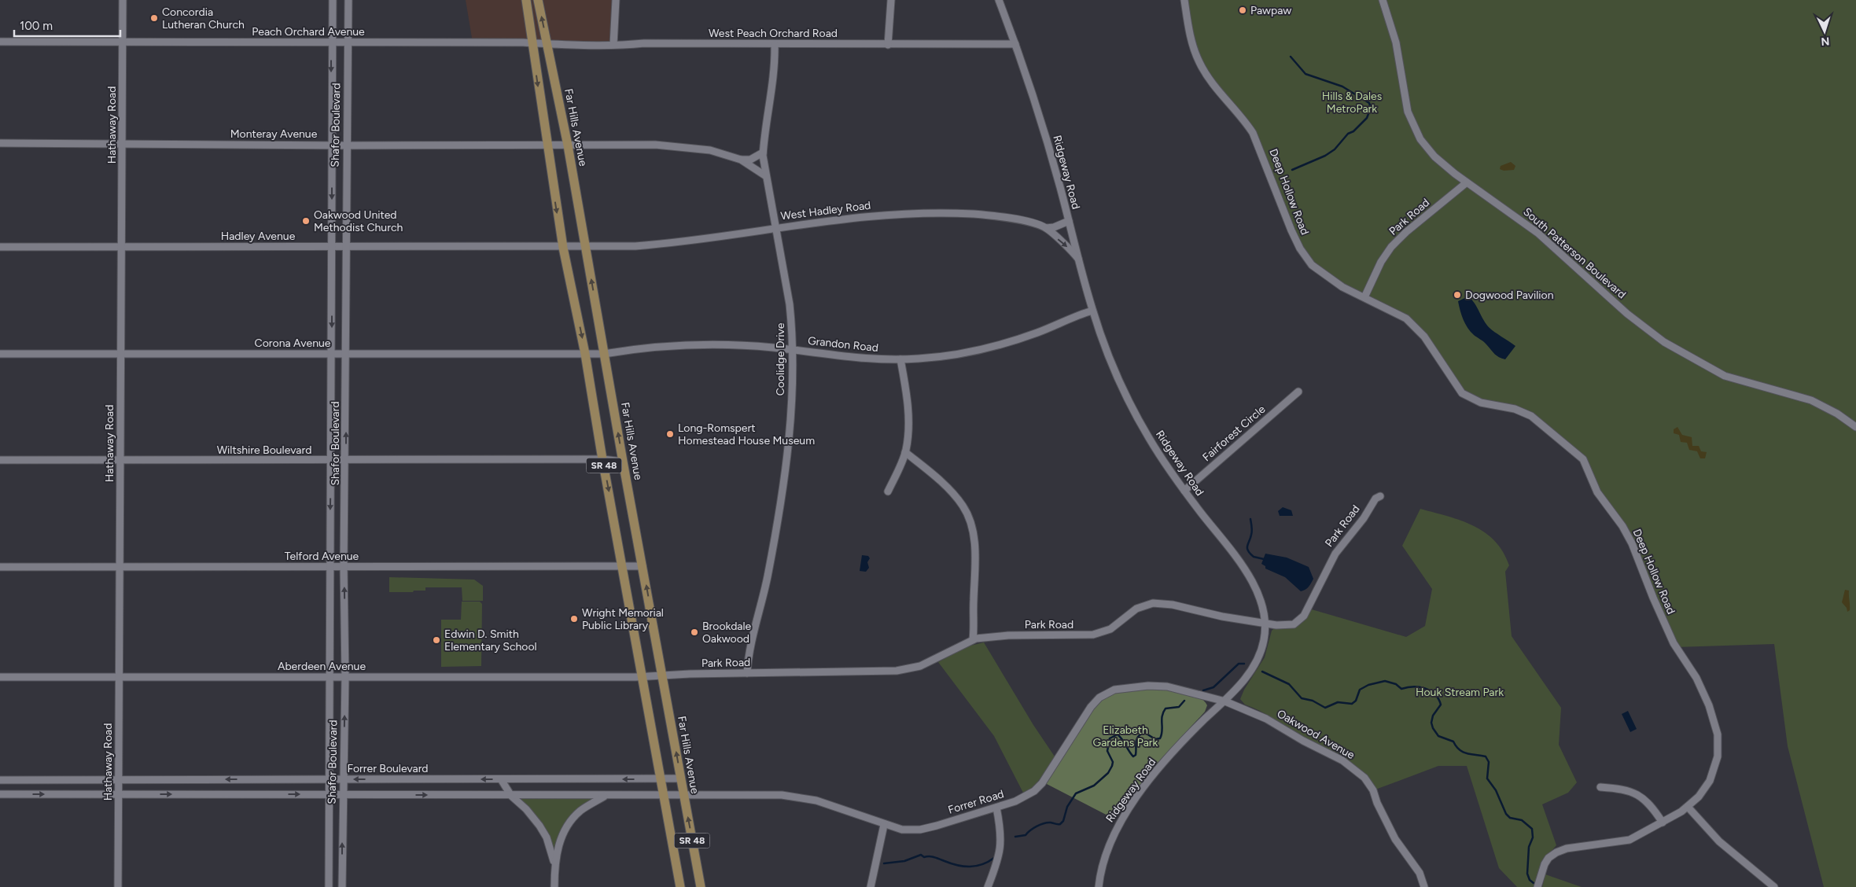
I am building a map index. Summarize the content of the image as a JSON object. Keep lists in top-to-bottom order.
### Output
{
  "streets": {
    "main road": ["Far Hills Avenue", "SR 48"],
    "street": [
      "Peach Orchard Avenue",
      "West Peach Orchard Road",
      "Hathaway Road",
      "Shafor Boulevard",
      "Monteray Avenue",
      "Ridgeway Road",
      "Deep Hollow Road",
      "West Hadley Road",
      "Park Road",
      "Hadley Avenue",
      "South Patterson Boulevard",
      "Corona Avenue",
      "Grandon Road",
      "Coolidge Drive",
      "Fairforest Circle",
      "Wiltshire Boulevard",
      "Telford Avenue",
      "Aberdeen Avenue",
      "Oakwood Avenue",
      "Forrer Boulevard",
      "Forrer Road"
    ]
  },
  "crossings": [
    ["Peach Orchard Avenue", "West Peach Orchard Road"],
    ["Peach Orchard Avenue", "Hathaway Road"],
    ["Peach Orchard Avenue", "Shafor Boulevard"],
    ["Peach Orchard Avenue", "SR 48"],
    ["West Peach Orchard Road", "Far Hills Avenue"],
    ["West Peach Orchard Road", "Ridgeway Road"],
    ["West Peach Orchard Road", "Coolidge Drive"],
    ["West Peach Orchard Road", "SR 48"],
    ["Hathaway Road", "Monteray Avenue"],
    ["Hathaway Road", "Hadley Avenue"],
    ["Hathaway Road", "Corona Avenue"],
    ["Hathaway Road", "Wiltshire Boulevard"],
    ["Hathaway Road", "Telford Avenue"],
    ["Hathaway Road", "Aberdeen Avenue"],
    ["Hathaway Road", "Forrer Boulevard"],
    ["Shafor Boulevard", "Monteray Avenue"],
    ["Shafor Boulevard", "Hadley Avenue"],
    ["Shafor Boulevard", "Corona Avenue"],
    ["Shafor Boulevard", "Wiltshire Boulevard"],
    ["Shafor Boulevard", "Telford Avenue"],
    ["Shafor Boulevard", "Aberdeen Avenue"],
    ["Shafor Boulevard", "Forrer Boulevard"],
    ["Far Hills Avenue", "Monteray Avenue"],
    ["Far Hills Avenue", "West Hadley Road"],
    ["Far Hills Avenue", "Park Road"],
    ["Far Hills Avenue", "Grandon Road"],
    ["Far Hills Avenue", "Wiltshire Boulevard"],
    ["Far Hills Avenue", "Telford Avenue"],
    ["Far Hills Avenue", "Forrer Boulevard"],
    ["Far Hills Avenue", "Forrer Road"],
    ["Monteray Avenue", "SR 48"],
    ["Ridgeway Road", "West Hadley Road"],
    ["Ridgeway Road", "Park Road"],
    ["Ridgeway Road", "Grandon Road"],
    ["Ridgeway Road", "Fairforest Circle"],
    ["Ridgeway Road", "Oakwood Avenue"],
    ["Ridgeway Road", "Forrer Road"],
    ["Deep Hollow Road", "Park Road"],
    ["West Hadley Road", "Hadley Avenue"],
    ["West Hadley Road", "Coolidge Drive"],
    ["West Hadley Road", "SR 48"],
    ["Park Road", "South Patterson Boulevard"],
    ["Park Road", "Coolidge Drive"],
    ["Park Road", "SR 48"],
    ["Park Road", "Aberdeen Avenue"],
    ["Hadley Avenue", "SR 48"],
    ["Corona Avenue", "Grandon Road"],
    ["Corona Avenue", "SR 48"],
    ["Grandon Road", "Coolidge Drive"],
    ["Grandon Road", "SR 48"],
    ["Wiltshire Boulevard", "SR 48"],
    ["SR 48", "Telford Avenue"],
    ["SR 48", "Aberdeen Avenue"],
    ["SR 48", "Forrer Boulevard"],
    ["Oakwood Avenue", "Forrer Road"]
  ],
  "parks": ["Hills & Dales MetroPark", "Houk Stream Park", "Elizabeth Gardens Park"],
  "places": [
    "Pawpaw",
    "Concordia Lutheran Church",
    "Oakwood United Methodist Church",
    "Dogwood Pavilion",
    "Long-Romspert Homestead House Museum",
    "Wright Memorial Public Library",
    "Brookdale Oakwood",
    "Edwin D. Smith Elementary School"
  ],
  "scale_bar": "100 m",
  "north": "bottom"
}
